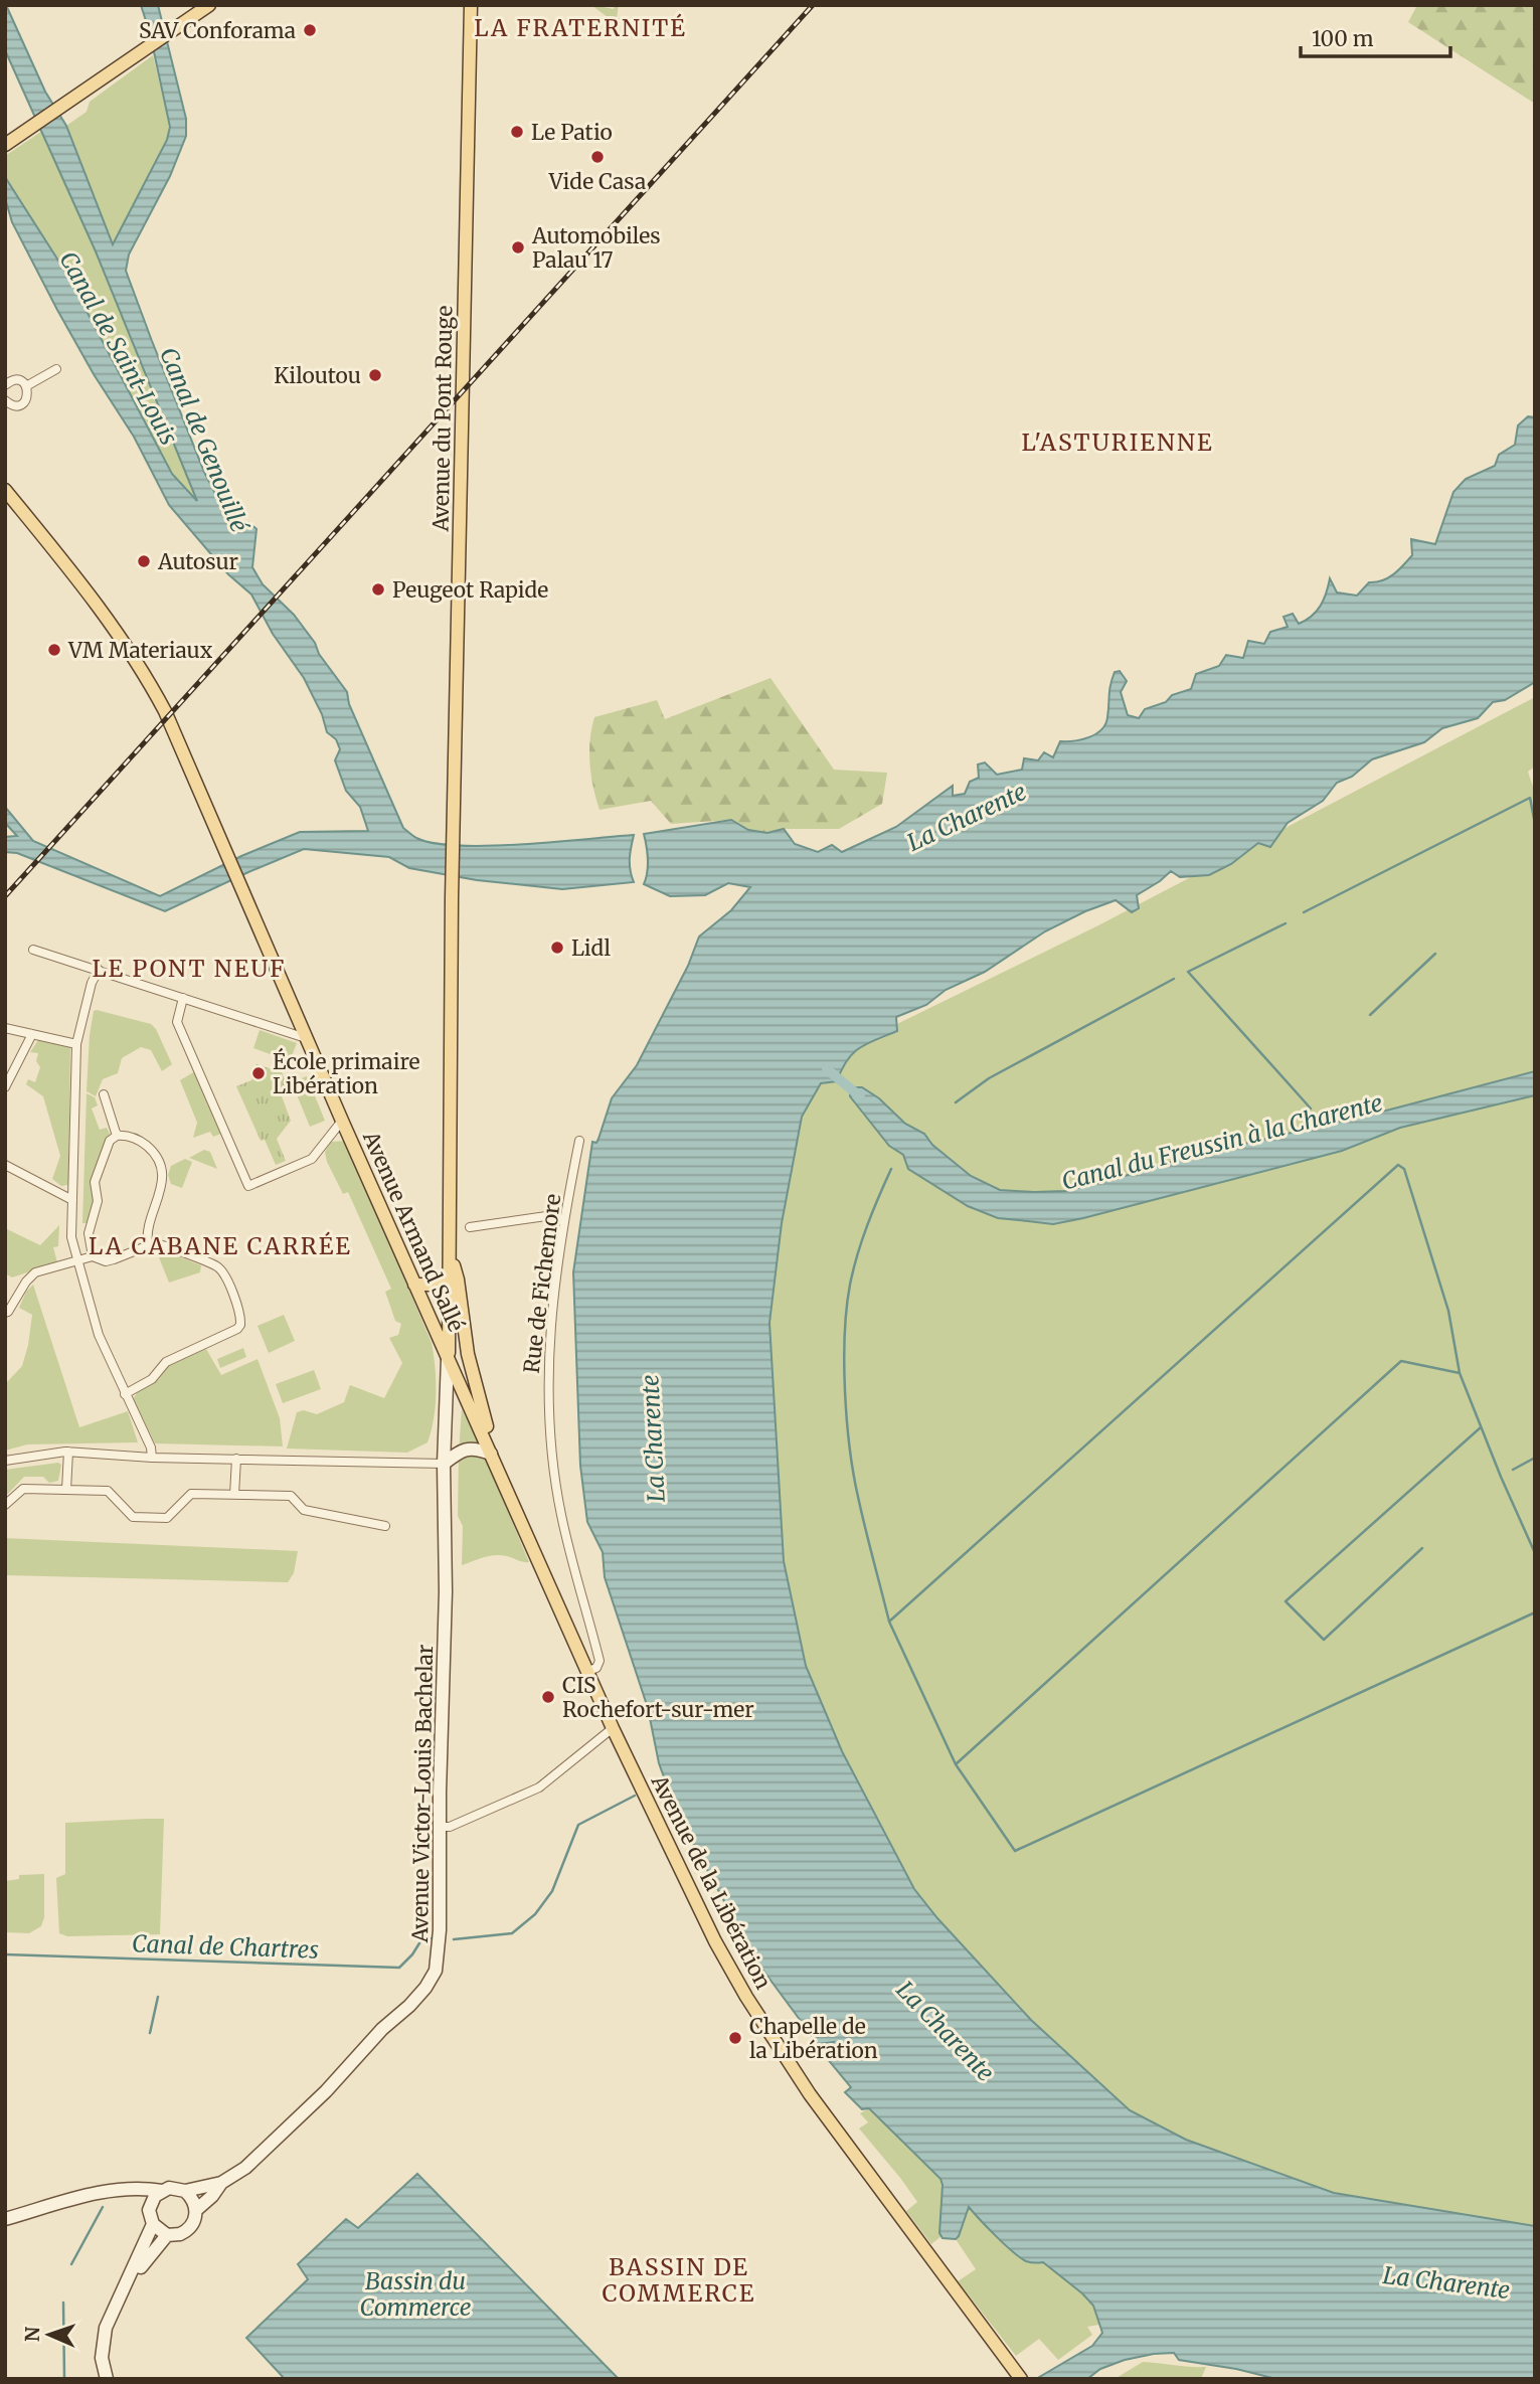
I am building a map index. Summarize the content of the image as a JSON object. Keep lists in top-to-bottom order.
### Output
{
  "streets": {
    "main road": [
      "Avenue du Pont Rouge",
      "Avenue Armand Sallé",
      "Avenue Victor-Louis Bachelar",
      "Avenue de la Libération"
    ],
    "street": ["Rue de Fichemore"]
  },
  "crossings": [
    ["Avenue Armand Sallé", "Avenue Victor-Louis Bachelar"],
    ["Avenue Armand Sallé", "Avenue de la Libération"],
    ["Rue de Fichemore", "Avenue de la Libération"],
    ["Avenue Victor-Louis Bachelar", "Avenue de la Libération"]
  ],
  "districts": [
    "LA FRATERNITÉ",
    "L'ASTURIENNE",
    "LE PONT NEUF",
    "LA CABANE CARRÉE",
    "BASSIN DE COMMERCE"
  ],
  "water": [
    "Canal de Saint-Louis",
    "Canal de Genouillé",
    "La Charente",
    "Canal du Freussin à la Charente",
    "Canal de Chartres",
    "Bassin du Commerce"
  ],
  "places": [
    "SAV Conforama",
    "Le Patio",
    "Vide Casa",
    "Automobiles Palau 17",
    "Kiloutou",
    "Autosur",
    "Peugeot Rapide",
    "VM Materiaux",
    "Lidl",
    "École primaire Libération",
    "CIS Rochefort-sur-mer",
    "Chapelle de la Libération"
  ],
  "scale_bar": "100 m",
  "north": "left"
}
